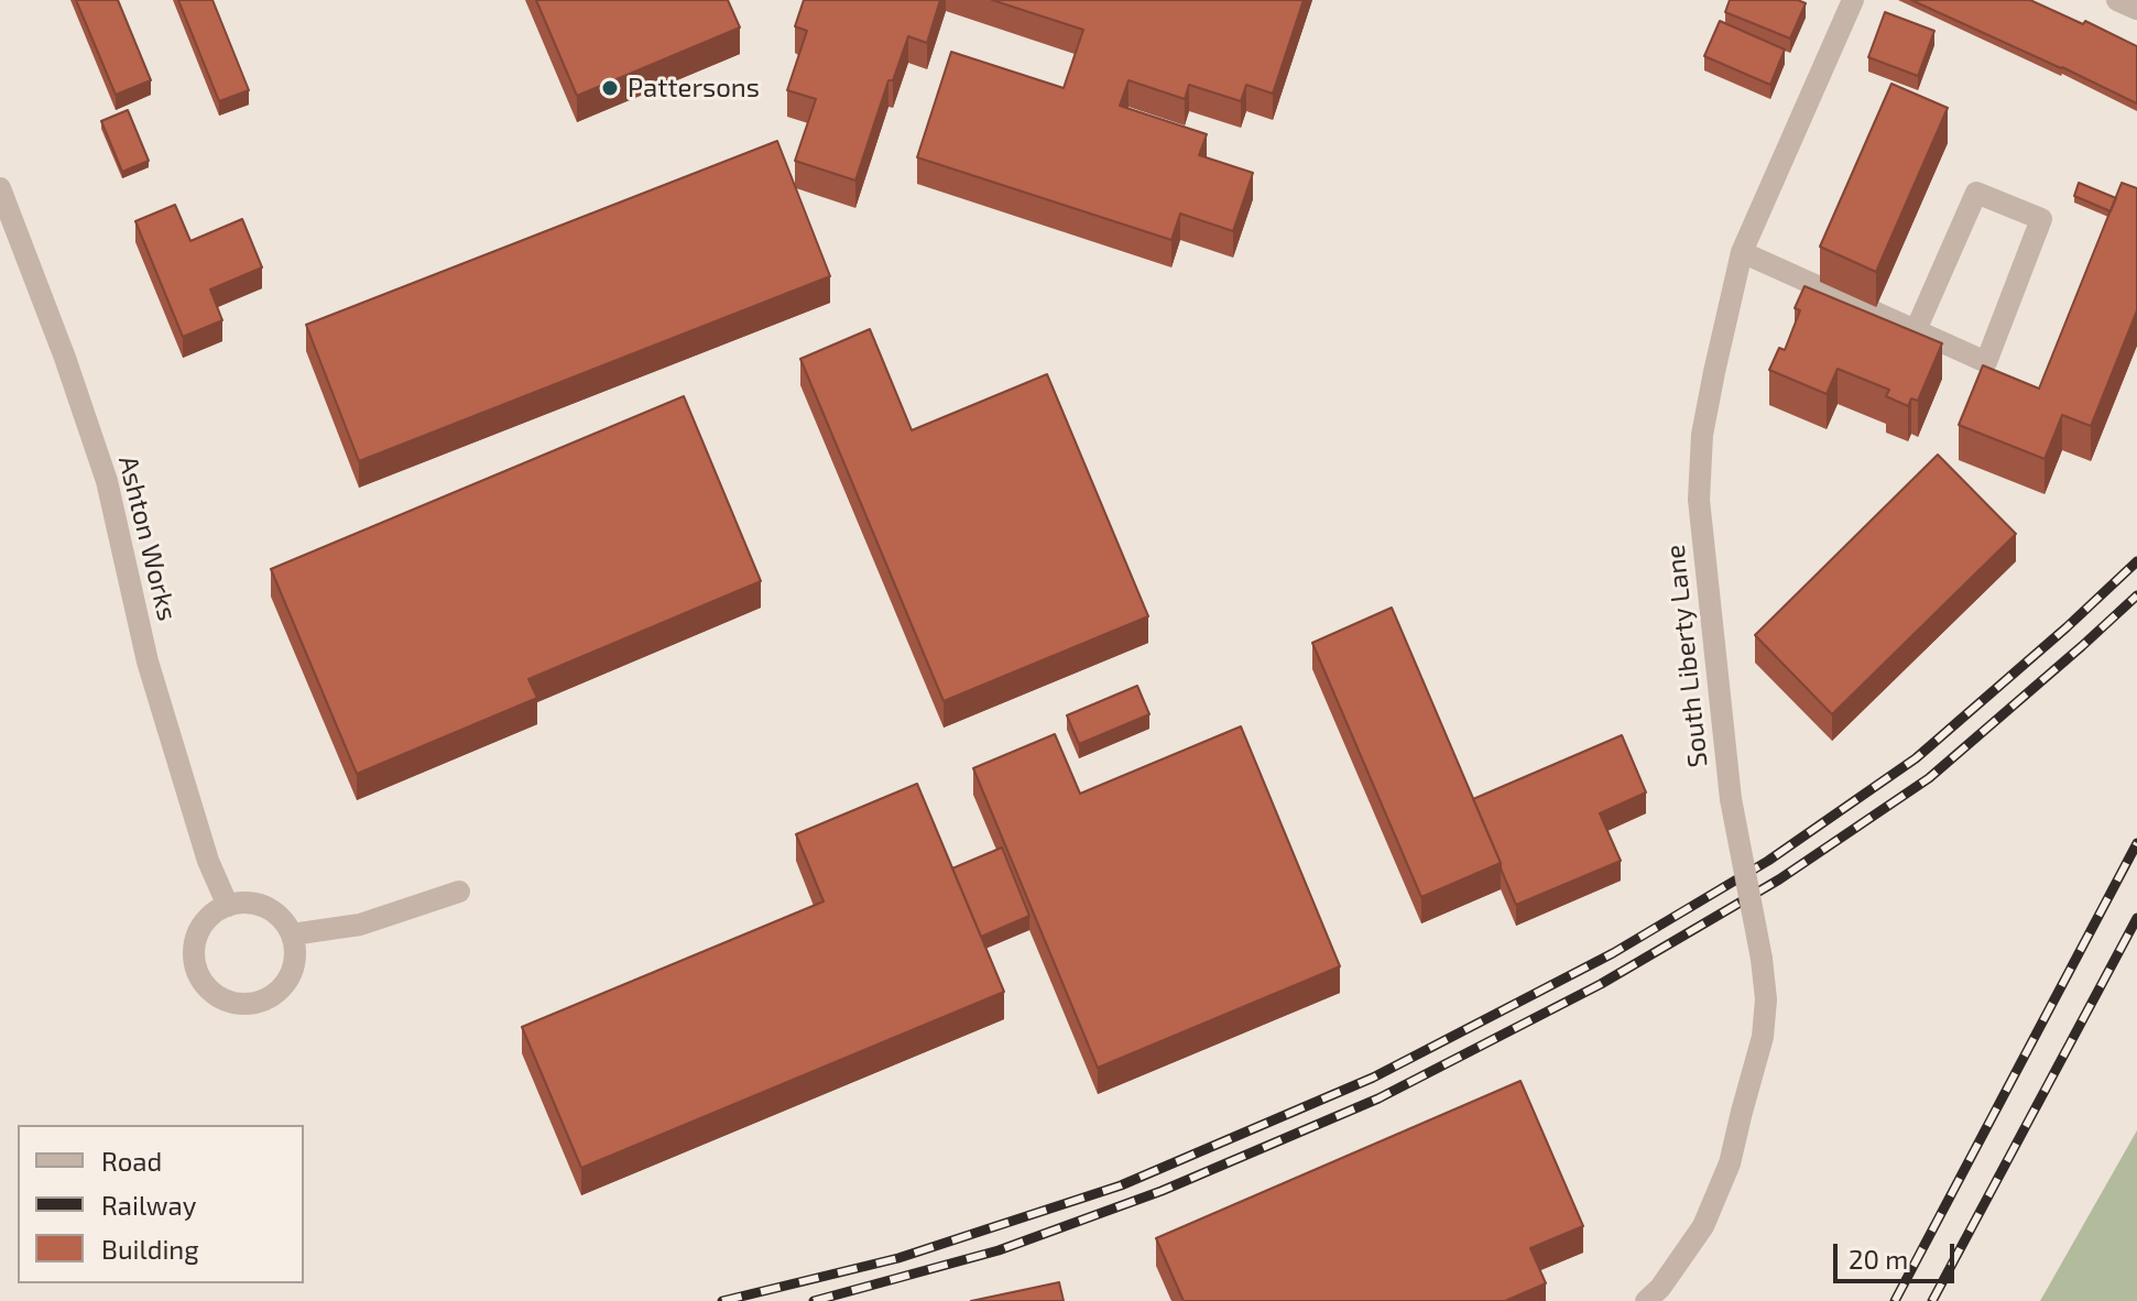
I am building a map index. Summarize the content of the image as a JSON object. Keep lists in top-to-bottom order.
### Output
{
  "streets": {
    "street": ["Ashton Works", "South Liberty Lane"]
  },
  "places": ["Pattersons"],
  "legend": ["Road", "Railway", "Building"],
  "scale_bar": "20 m"
}
